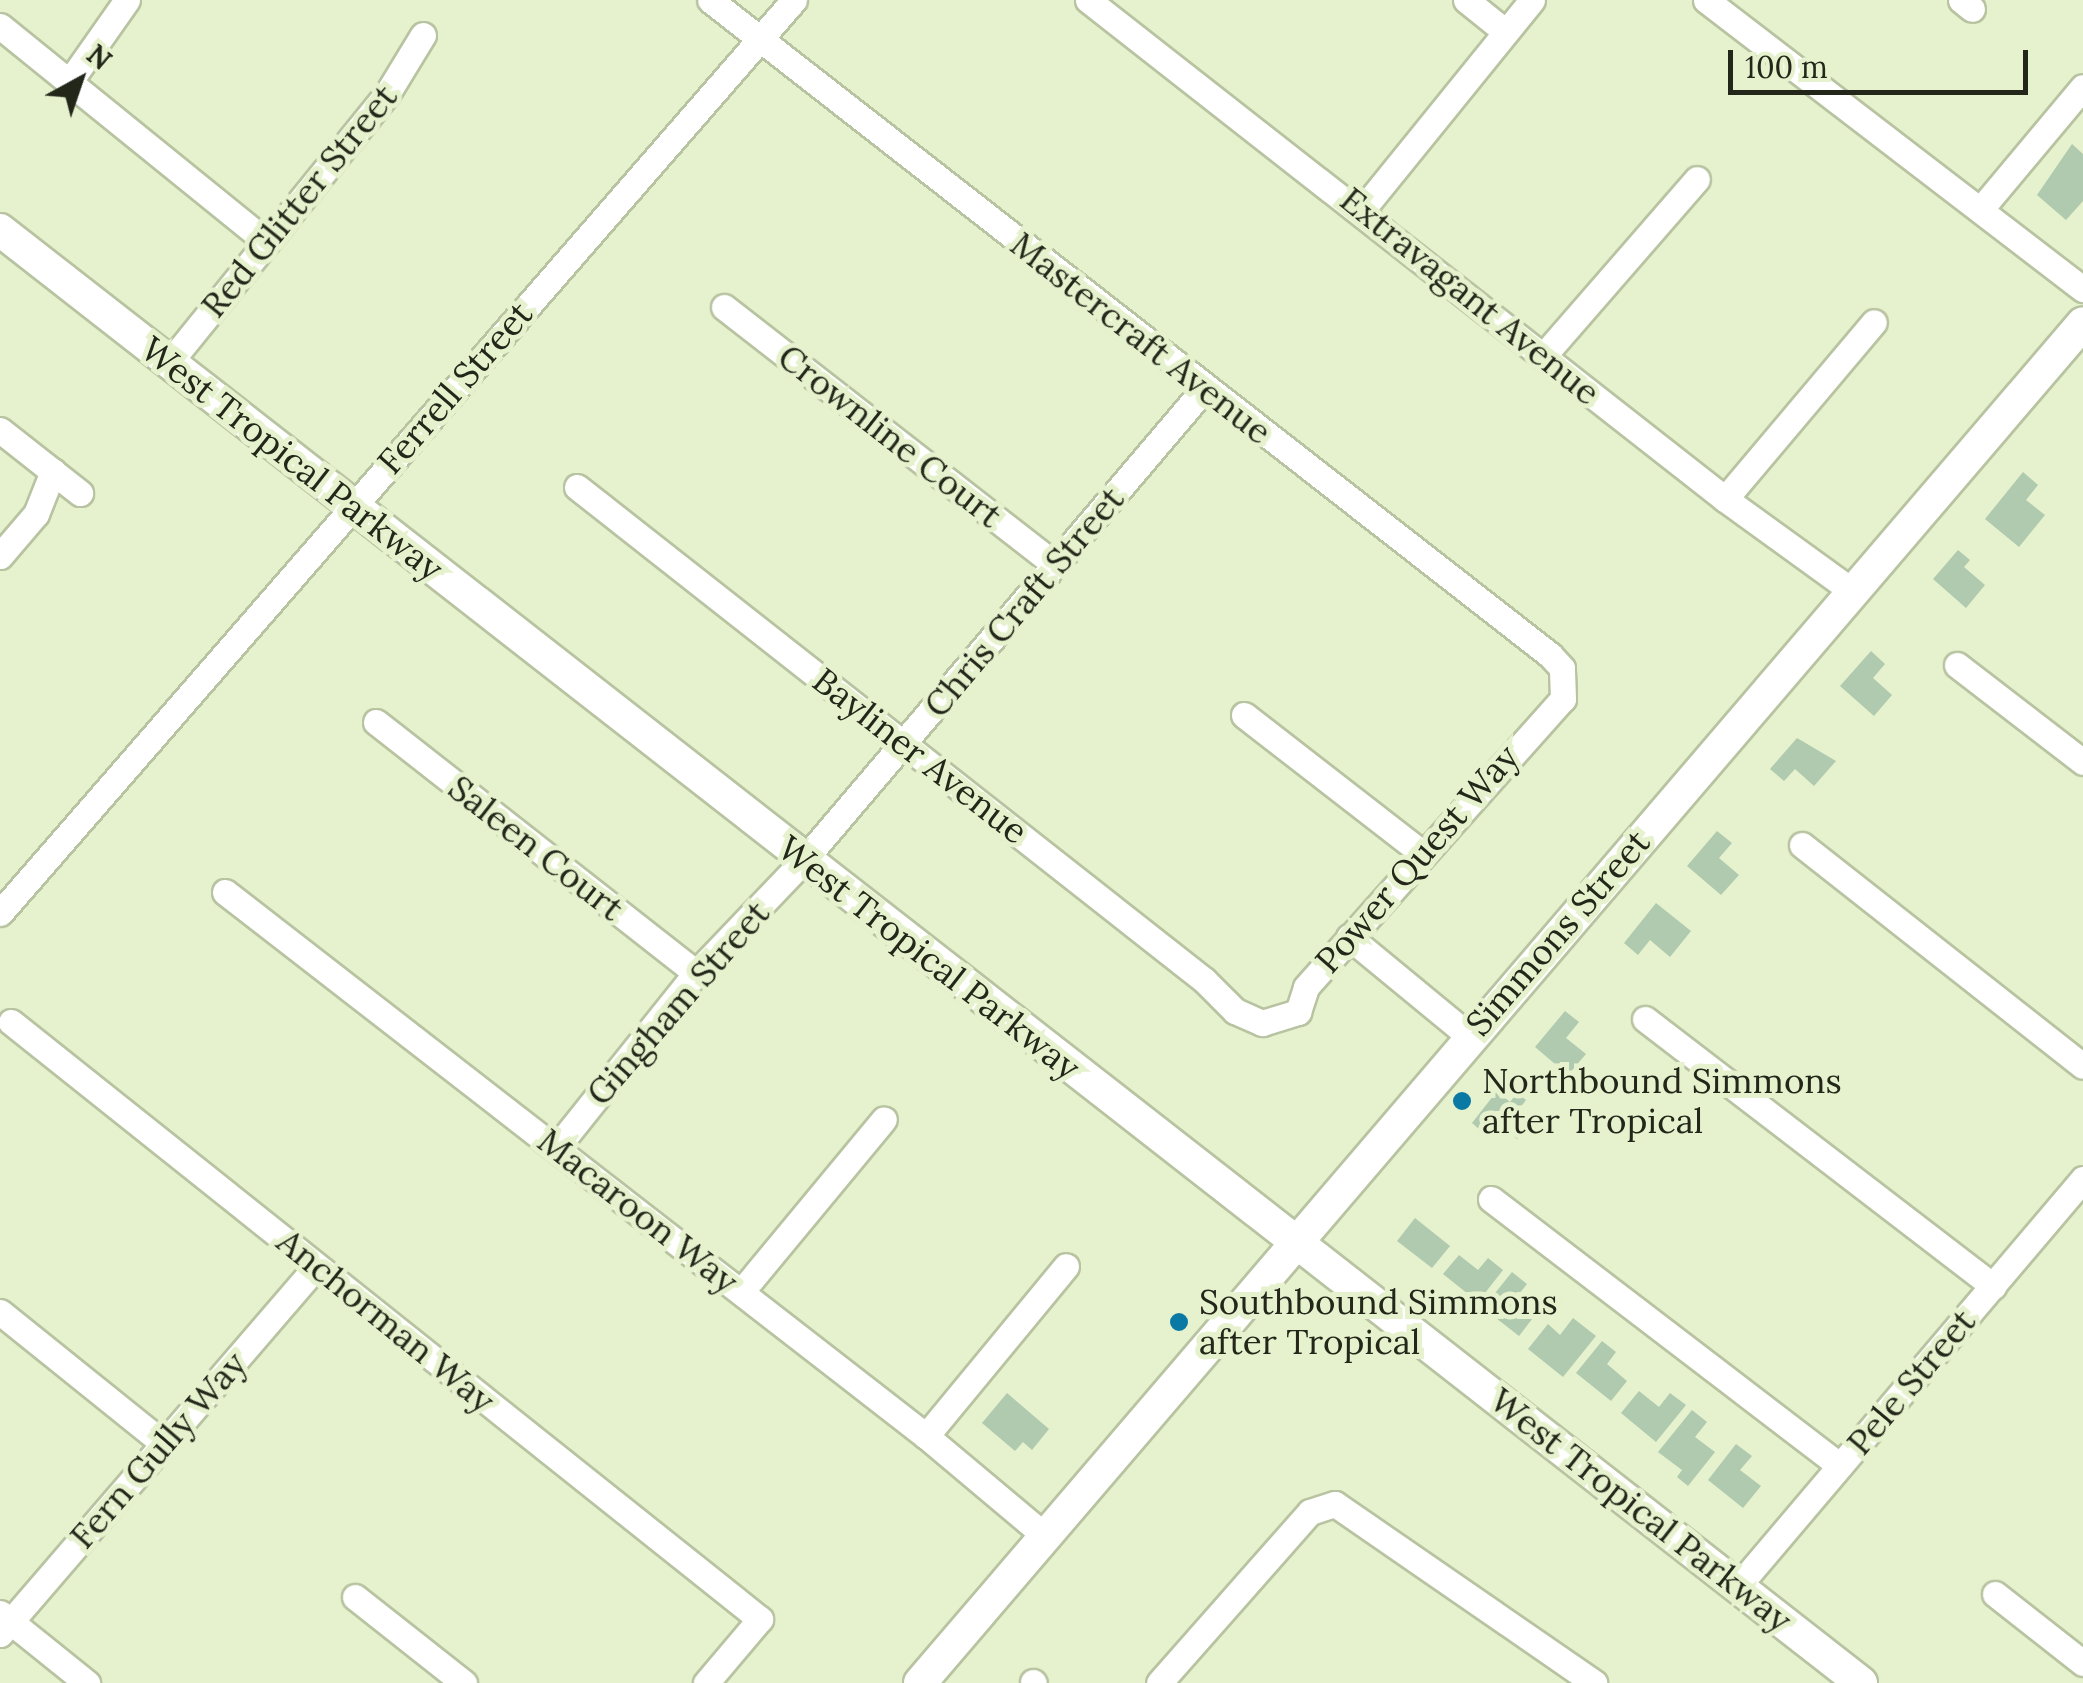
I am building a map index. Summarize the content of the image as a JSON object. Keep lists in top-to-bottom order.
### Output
{
  "streets": {
    "main road": ["West Tropical Parkway", "Simmons Street"],
    "street": [
      "Red Glitter Street",
      "Extravagant Avenue",
      "Mastercraft Avenue",
      "Ferrell Street",
      "Crownline Court",
      "Chris Craft Street",
      "Bayliner Avenue",
      "Saleen Court",
      "Power Quest Way",
      "Gingham Street",
      "Macaroon Way",
      "Anchorman Way",
      "Pele Street",
      "Fern Gully Way"
    ]
  },
  "crossings": [
    ["Red Glitter Street", "West Tropical Parkway"],
    ["Extravagant Avenue", "Simmons Street"],
    ["Mastercraft Avenue", "Ferrell Street"],
    ["Mastercraft Avenue", "Chris Craft Street"],
    ["Mastercraft Avenue", "Power Quest Way"],
    ["Ferrell Street", "West Tropical Parkway"],
    ["Crownline Court", "Chris Craft Street"],
    ["West Tropical Parkway", "Chris Craft Street"],
    ["West Tropical Parkway", "Simmons Street"],
    ["West Tropical Parkway", "Gingham Street"],
    ["West Tropical Parkway", "Pele Street"],
    ["Chris Craft Street", "Bayliner Avenue"],
    ["Chris Craft Street", "Gingham Street"],
    ["Bayliner Avenue", "Power Quest Way"],
    ["Saleen Court", "Gingham Street"],
    ["Simmons Street", "Macaroon Way"],
    ["Gingham Street", "Macaroon Way"],
    ["Anchorman Way", "Fern Gully Way"]
  ],
  "places": ["Northbound Simmons after Tropical", "Southbound Simmons after Tropical"],
  "scale_bar": "100 m",
  "north": "top right"
}
